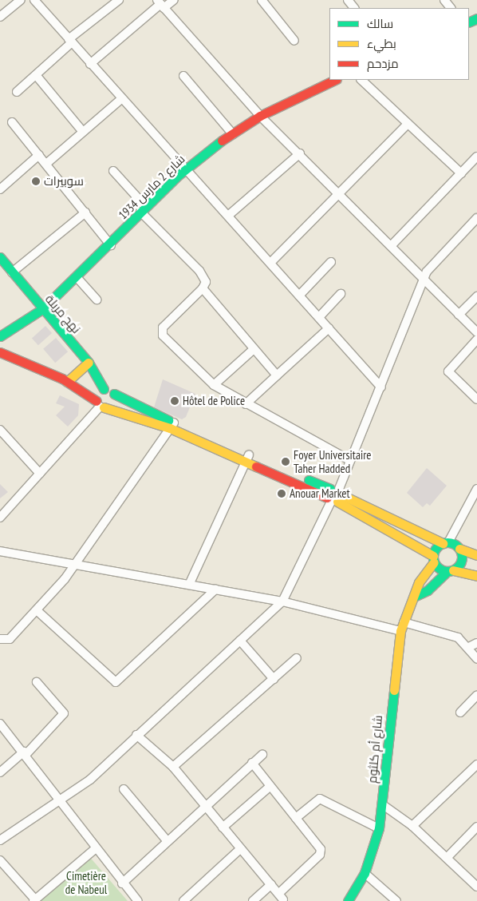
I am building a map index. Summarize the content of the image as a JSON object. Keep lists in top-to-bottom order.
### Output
{
  "streets": {
    "main road": ["شارع 2 مارس 1934", "نهج مربلة", "شارع أم كلثوم"]
  },
  "crossings": [
    ["شارع 2 مارس 1934", "نهج مربلة"]
  ],
  "parks": ["Cimetière de Nabeul"],
  "places": [
    "سوبيرات",
    "Hôtel de Police",
    "Foyer Universitaire Taher Hadded",
    "Anouar Market"
  ],
  "legend": ["سالك", "بطيء", "مزدحم"]
}
